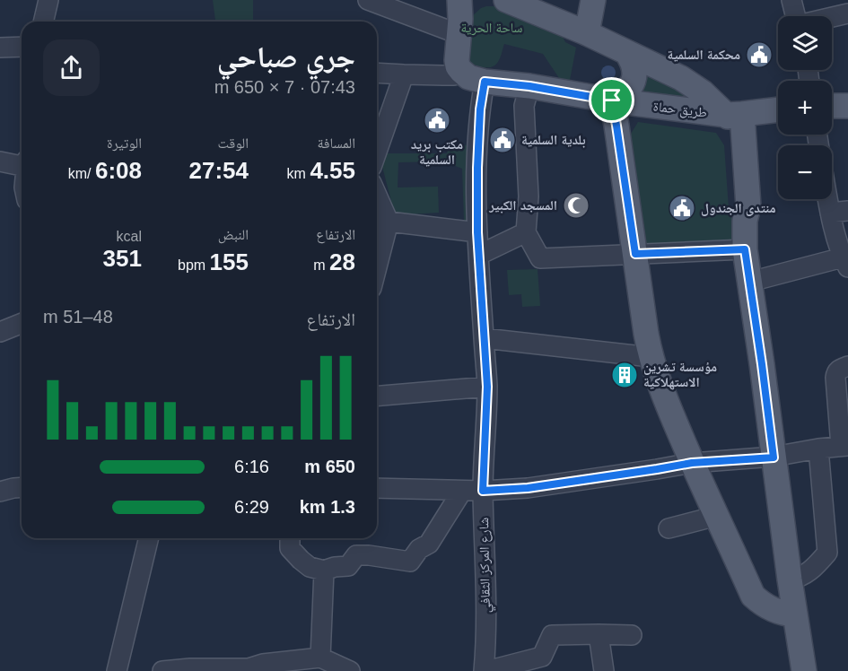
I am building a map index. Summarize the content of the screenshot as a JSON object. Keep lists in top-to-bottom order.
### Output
{
  "streets": {
    "main road": ["طريق حماة"],
    "street": ["شارع المركز الثقافي"]
  },
  "crossings": [
    ["طريق حماة", "شارع المركز الثقافي"]
  ],
  "parks": ["ساحة الحرية"],
  "places": {
    "public building": [
      "محكمة السلمية",
      "مكتب بريد السلمية",
      "بلدية السلمية",
      "منتدى الجندول"
    ],
    "mosque": ["المسجد الكبير"],
    "building": ["مؤسسة تشرين الاستهلاكية"]
  },
  "page": {
    "map_buttons": ["+", "−"],
    "heading": ["جري صباحي", "07:43 · 7 × 650 m"],
    "stats": [
      ["المسافة", "4.55 km"],
      ["الوقت", "27:54"],
      ["الوتيرة", "6:08 /km"],
      ["الارتفاع", "28 m"],
      ["النبض", "155 bpm"],
      ["kcal", "351"]
    ],
    "chart": ["الارتفاع", "48–51 m"],
    "list": [
      {
        "name": "650 m",
        "note": "6:16"
      },
      {
        "name": "1.3 km",
        "note": "6:29"
      }
    ]
  }
}
